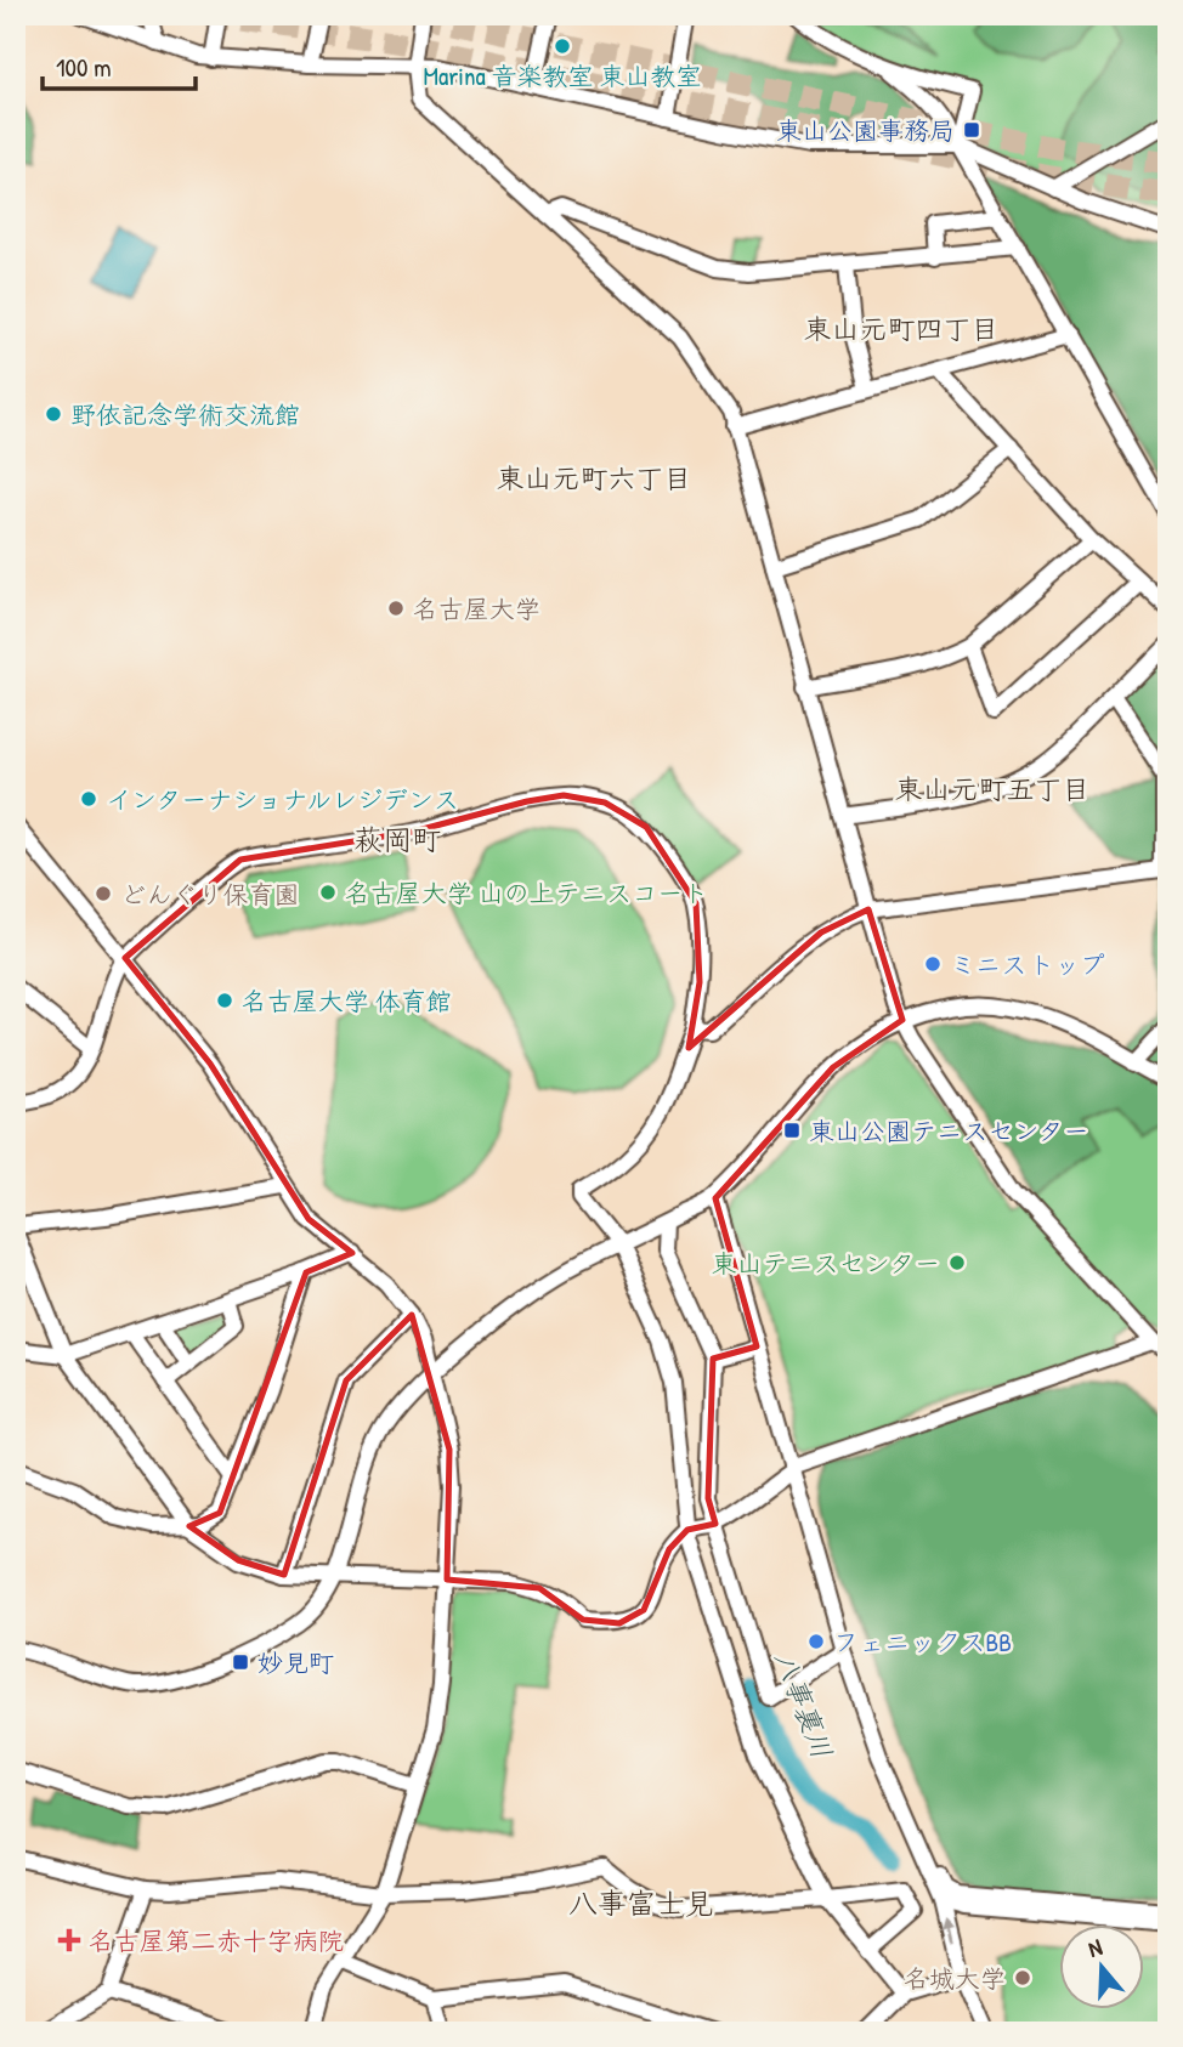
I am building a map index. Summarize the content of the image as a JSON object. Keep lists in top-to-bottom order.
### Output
{
  "districts": [
    "東山元町四丁目",
    "東山元町六丁目",
    "東山元町五丁目",
    "萩岡町",
    "八事富士見"
  ],
  "water": ["八事裏川"],
  "places": {
    "other": [
      "Marina 音楽教室 東山教室",
      "野依記念学術交流館",
      "名古屋大学",
      "インターナショナルレジデンス",
      "名古屋大学 山の上テニスコート",
      "どんぐり保育園",
      "ミニストップ",
      "名古屋大学 体育館",
      "東山テニスセンター",
      "フェニックスBB",
      "名城大学"
    ],
    "transit": ["東山公園事務局", "東山公園テニスセンター", "妙見町"],
    "health": ["名古屋第二赤十字病院"]
  },
  "scale_bar": "100 m",
  "north": "top"
}
